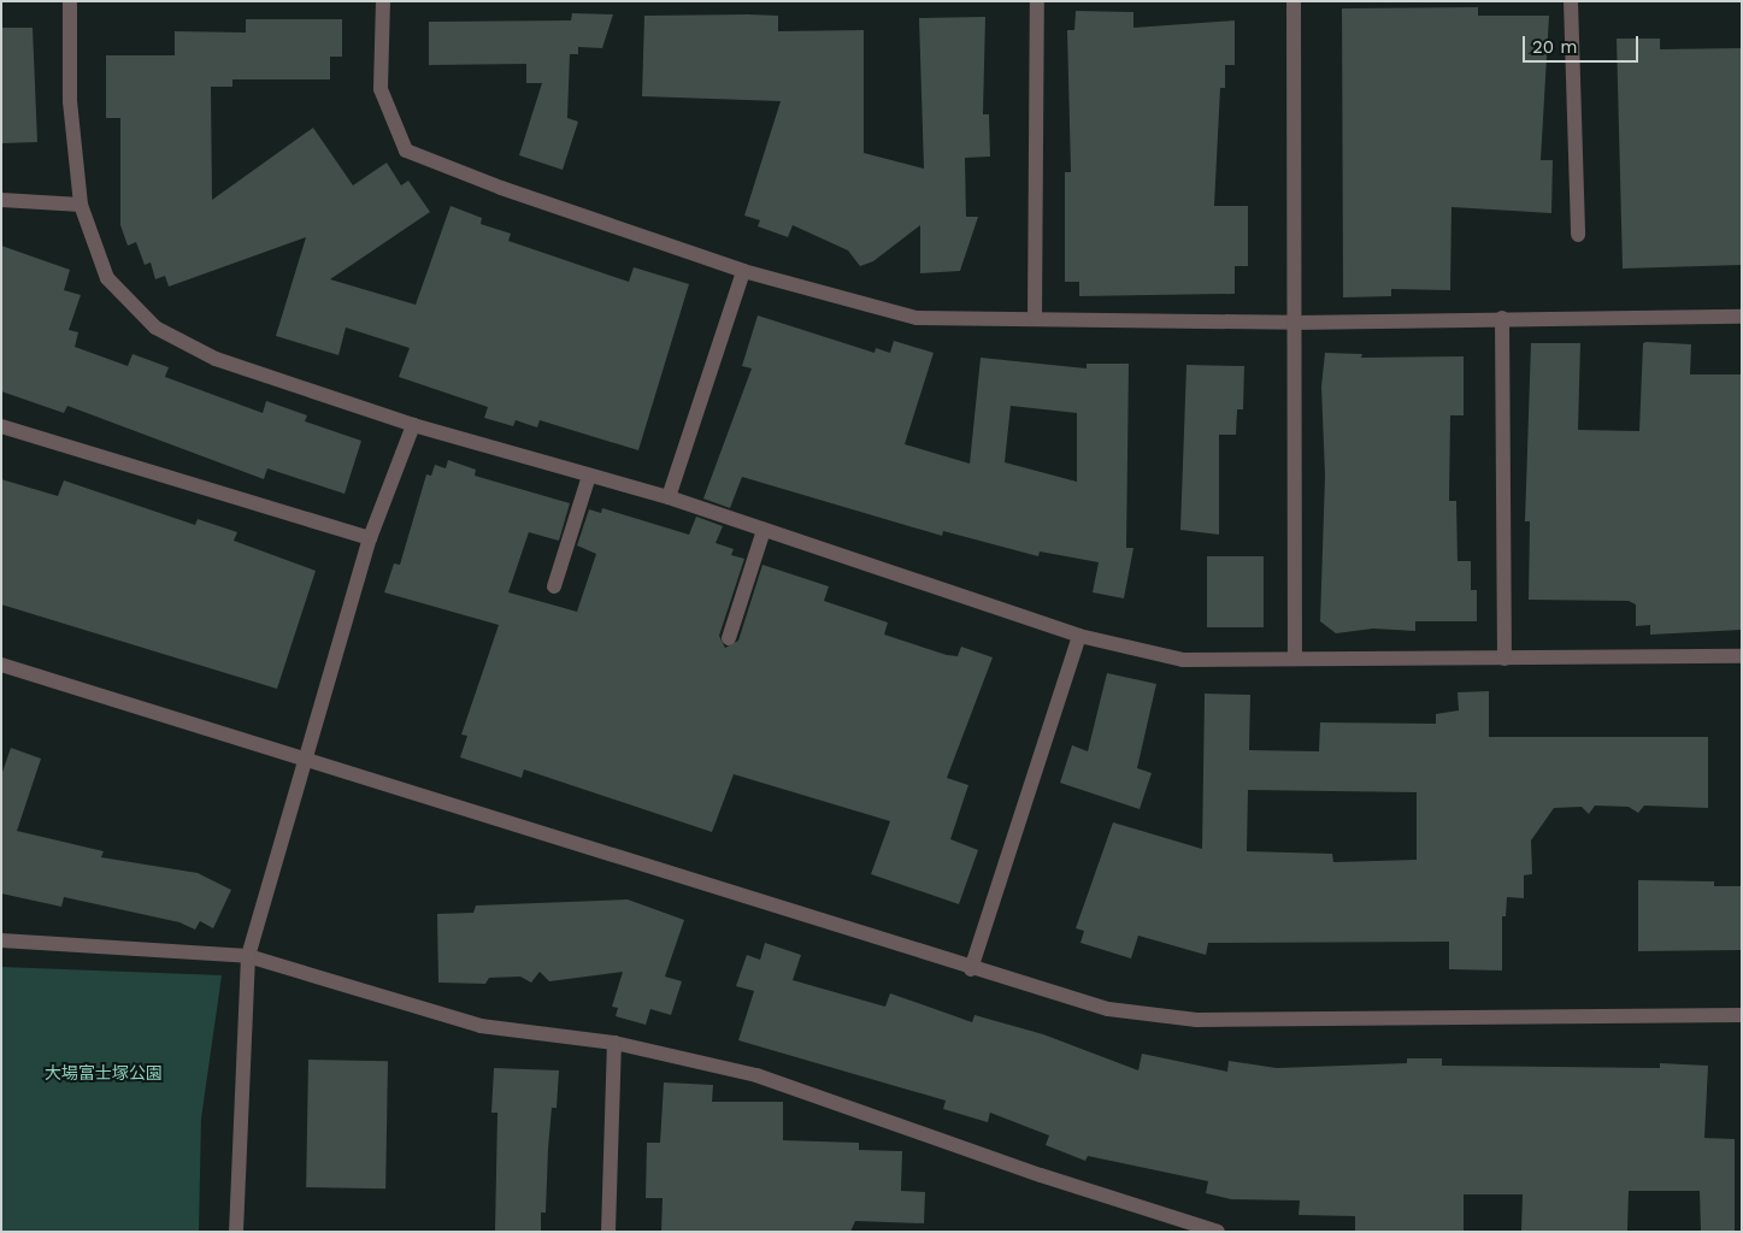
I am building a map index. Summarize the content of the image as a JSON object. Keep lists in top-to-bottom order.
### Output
{
  "parks": ["大場富士塚公園"],
  "scale_bar": "20 m"
}
